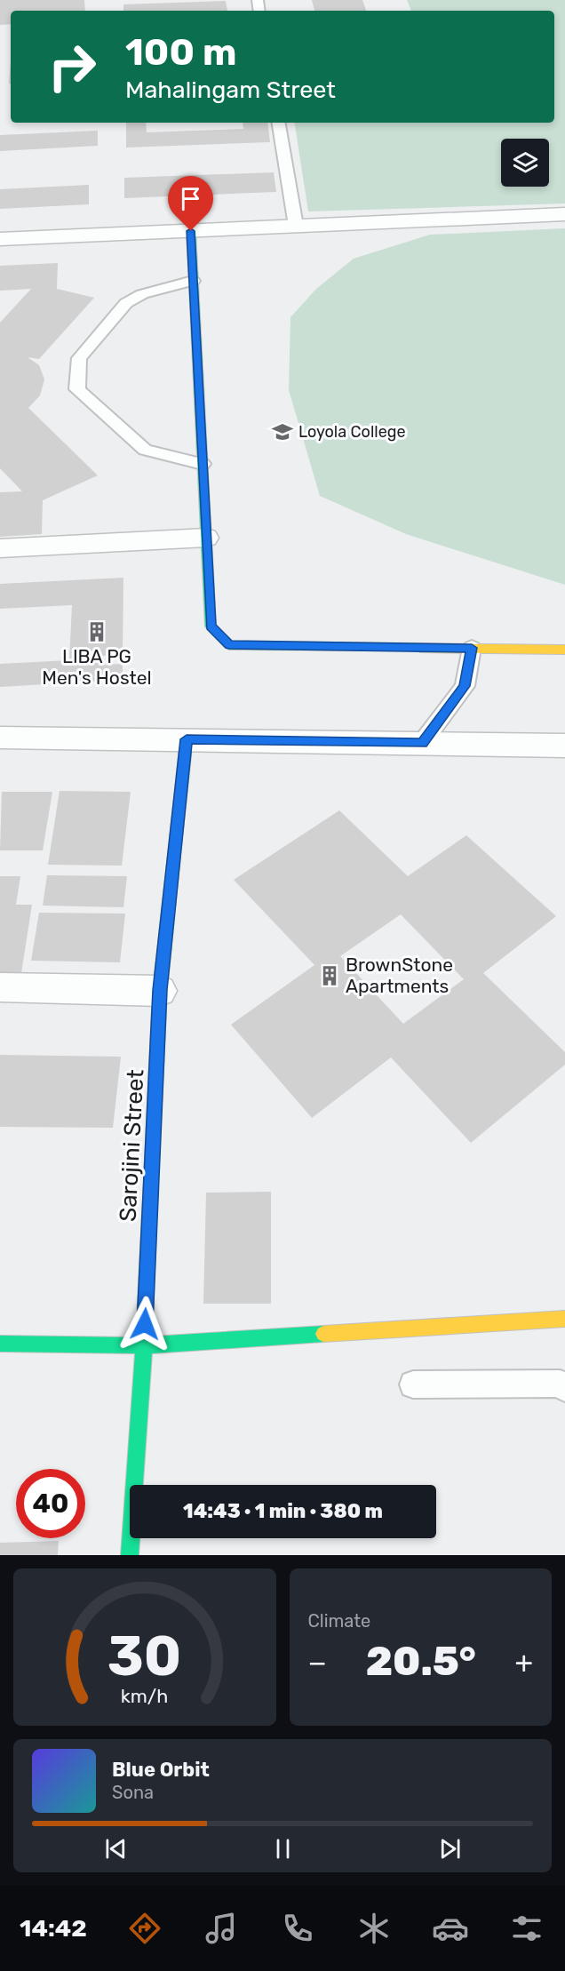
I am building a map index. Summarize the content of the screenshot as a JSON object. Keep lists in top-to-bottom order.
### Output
{
  "streets": {
    "street": ["Sarojini Street"]
  },
  "places": {
    "school or university": ["Loyola College"],
    "building": ["LIBA PG Men's Hostel", "BrownStone Apartments"]
  },
  "page": {
    "turn": ["100 m", "Mahalingam Street"],
    "limit": "40",
    "trip": "14:43 · 1 min · 380 m",
    "tile": "Climate",
    "heat": ["−", "20.5°", "+"],
    "song": ["Blue Orbit", "Sona"],
    "tabs": "14:42",
    "gauge": ["30", "km/h"]
  }
}
